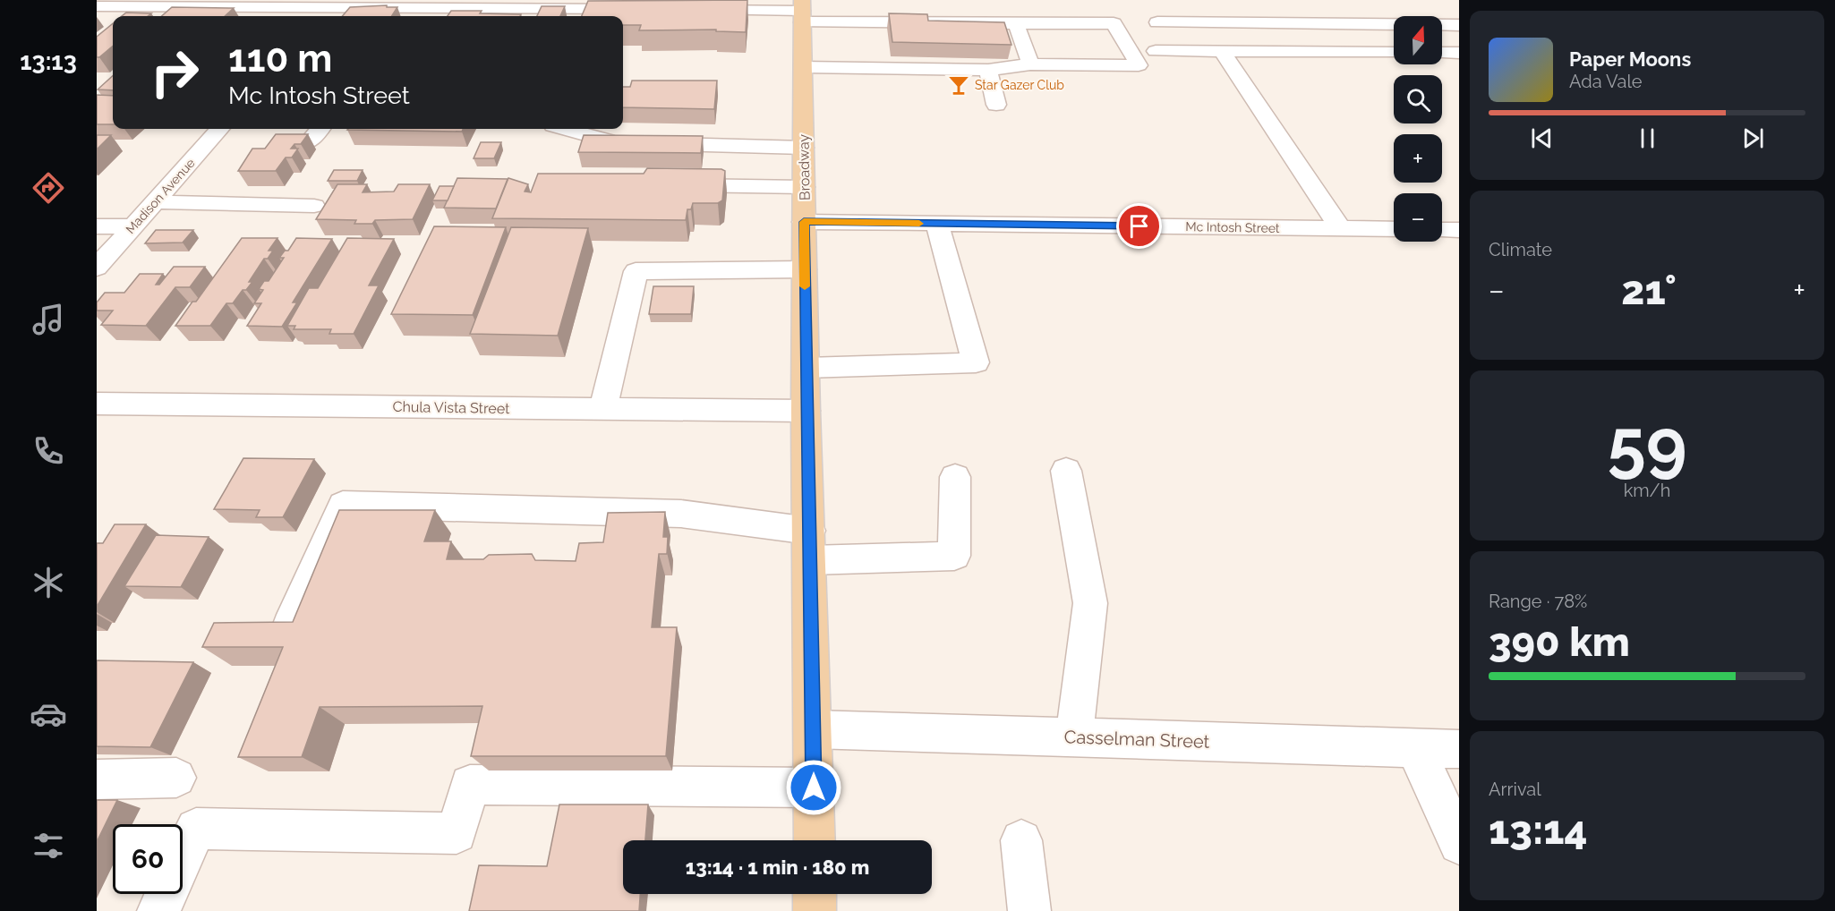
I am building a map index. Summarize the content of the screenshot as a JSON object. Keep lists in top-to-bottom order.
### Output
{
  "streets": {
    "main road": ["Broadway"],
    "street": [
      "Madison Avenue",
      "Mc Intosh Street",
      "Chula Vista Street",
      "Casselman Street"
    ]
  },
  "crossings": [
    ["Broadway", "Mc Intosh Street"],
    ["Broadway", "Chula Vista Street"],
    ["Broadway", "Casselman Street"]
  ],
  "places": {
    "bar": ["Star Gazer Club"]
  },
  "north": "top",
  "page": {
    "tabs": "13:13",
    "map_buttons": ["+", "−"],
    "turn": ["110 m", "Mc Intosh Street"],
    "song": ["Paper Moons", "Ada Vale"],
    "tile": [
      "Climate",
      ["59", "km/h"],
      ["Range · 78%", "390 km"],
      ["Arrival", "13:14"]
    ],
    "heat": ["−", "21°", "+"],
    "limit": "60",
    "trip": "13:14 · 1 min · 180 m"
  }
}
